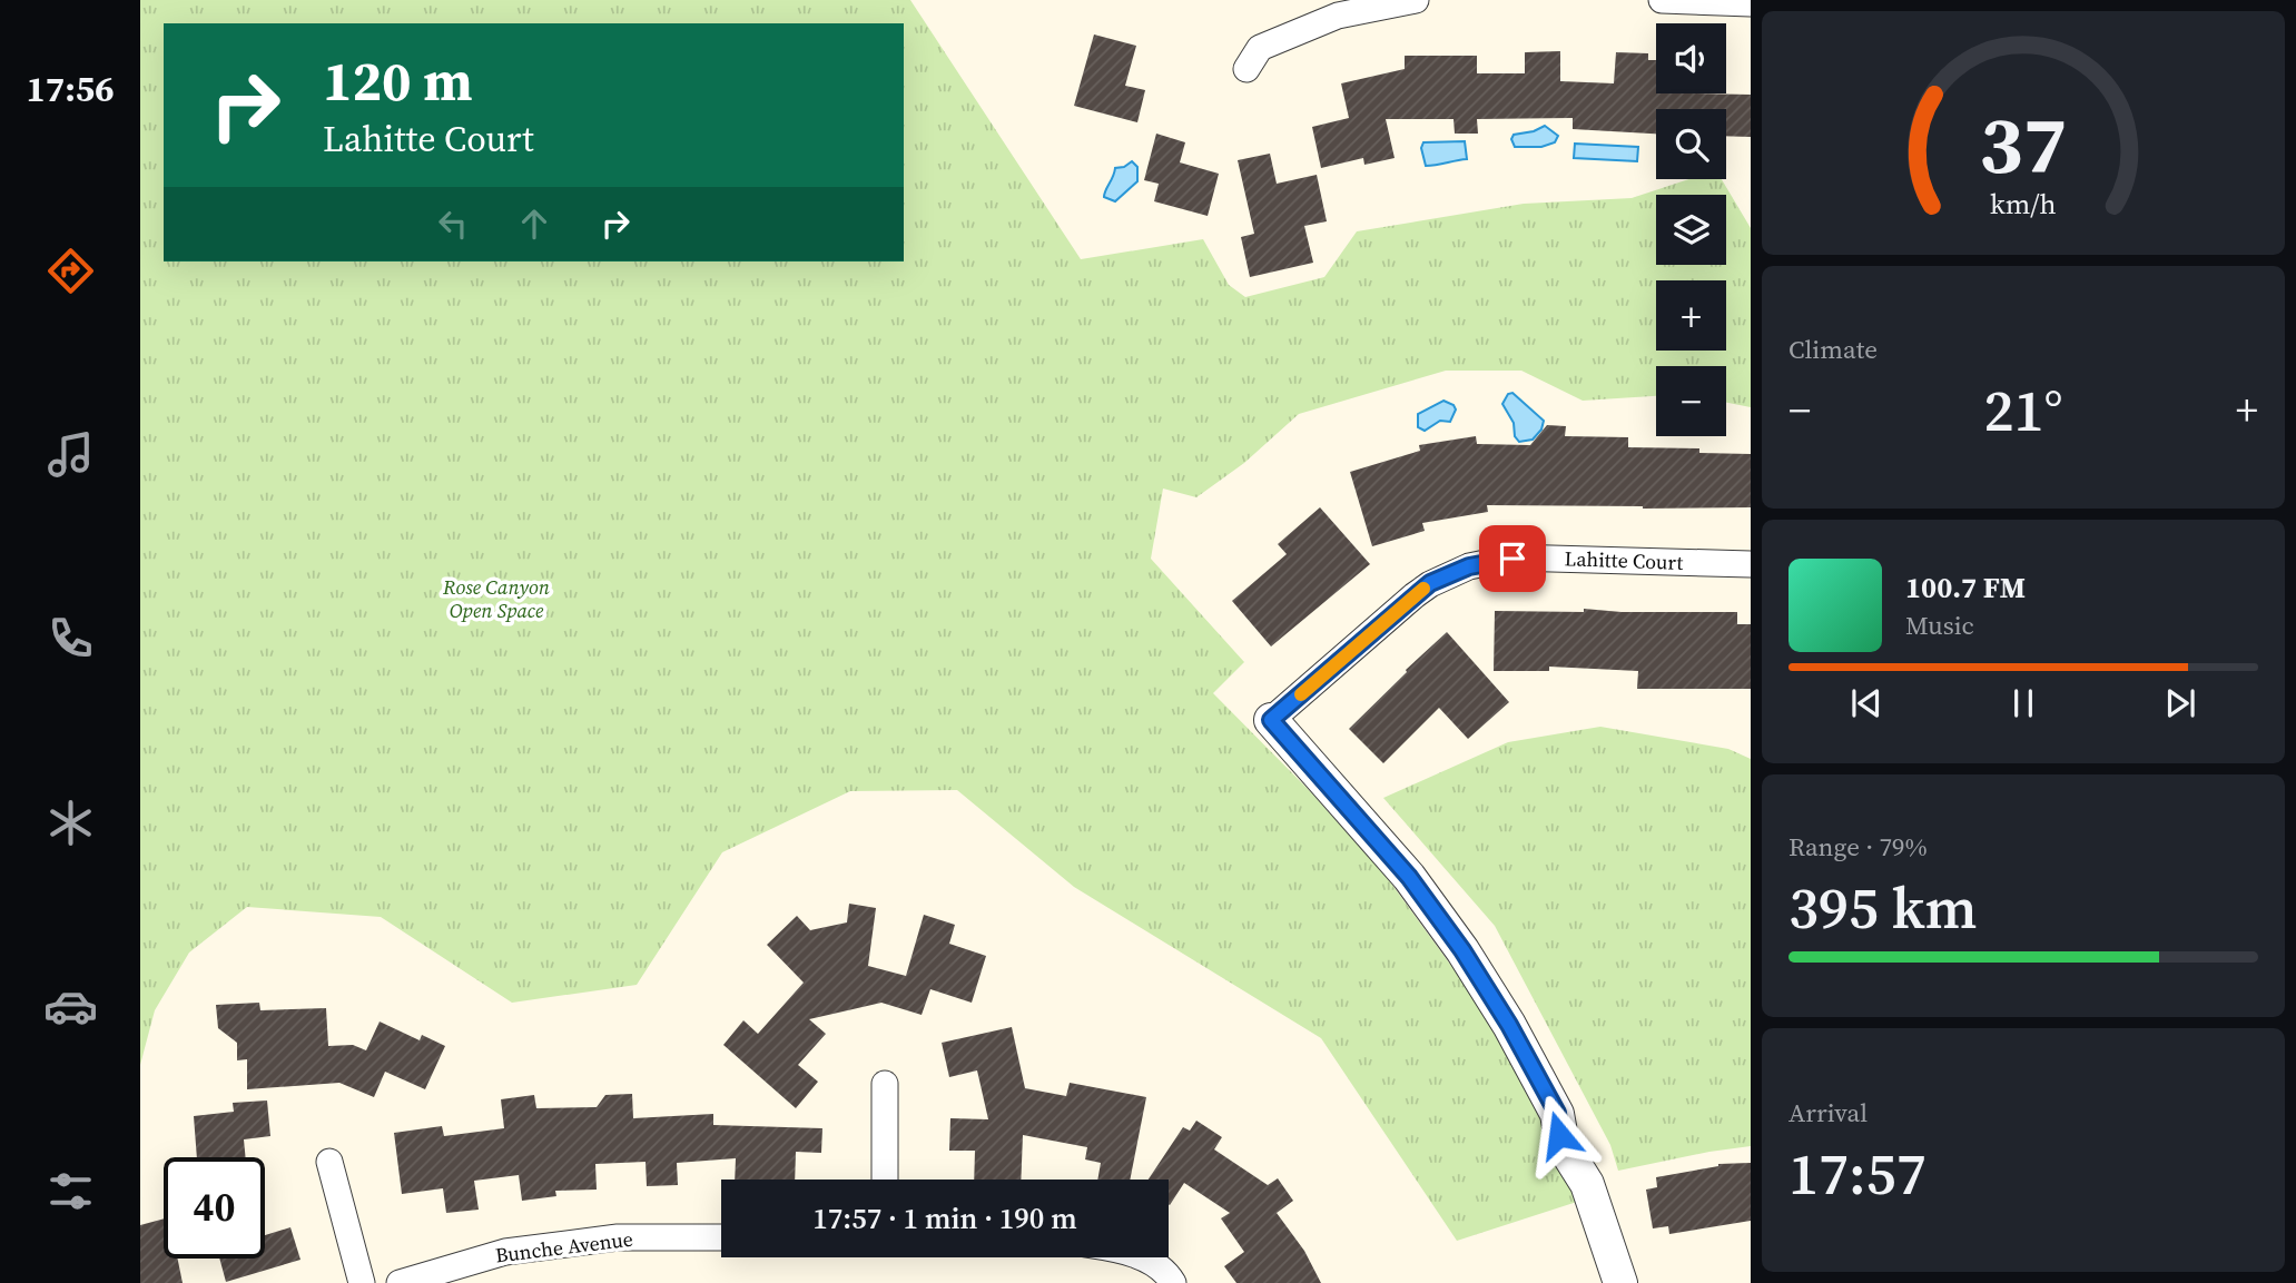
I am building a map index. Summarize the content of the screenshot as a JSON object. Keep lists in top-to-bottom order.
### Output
{
  "streets": {
    "street": ["Lahitte Court", "Bunche Avenue"]
  },
  "parks": ["Rose Canyon Open Space"],
  "page": {
    "tabs": "17:56",
    "map_buttons": ["+", "−"],
    "turn": ["120 m", "Lahitte Court"],
    "tile": [
      "Climate",
      ["Range · 79%", "395 km"],
      ["Arrival", "17:57"]
    ],
    "heat": ["−", "21°", "+"],
    "song": ["100.7 FM", "Music"],
    "limit": "40",
    "trip": "17:57 · 1 min · 190 m",
    "gauge": ["37", "km/h"]
  }
}
